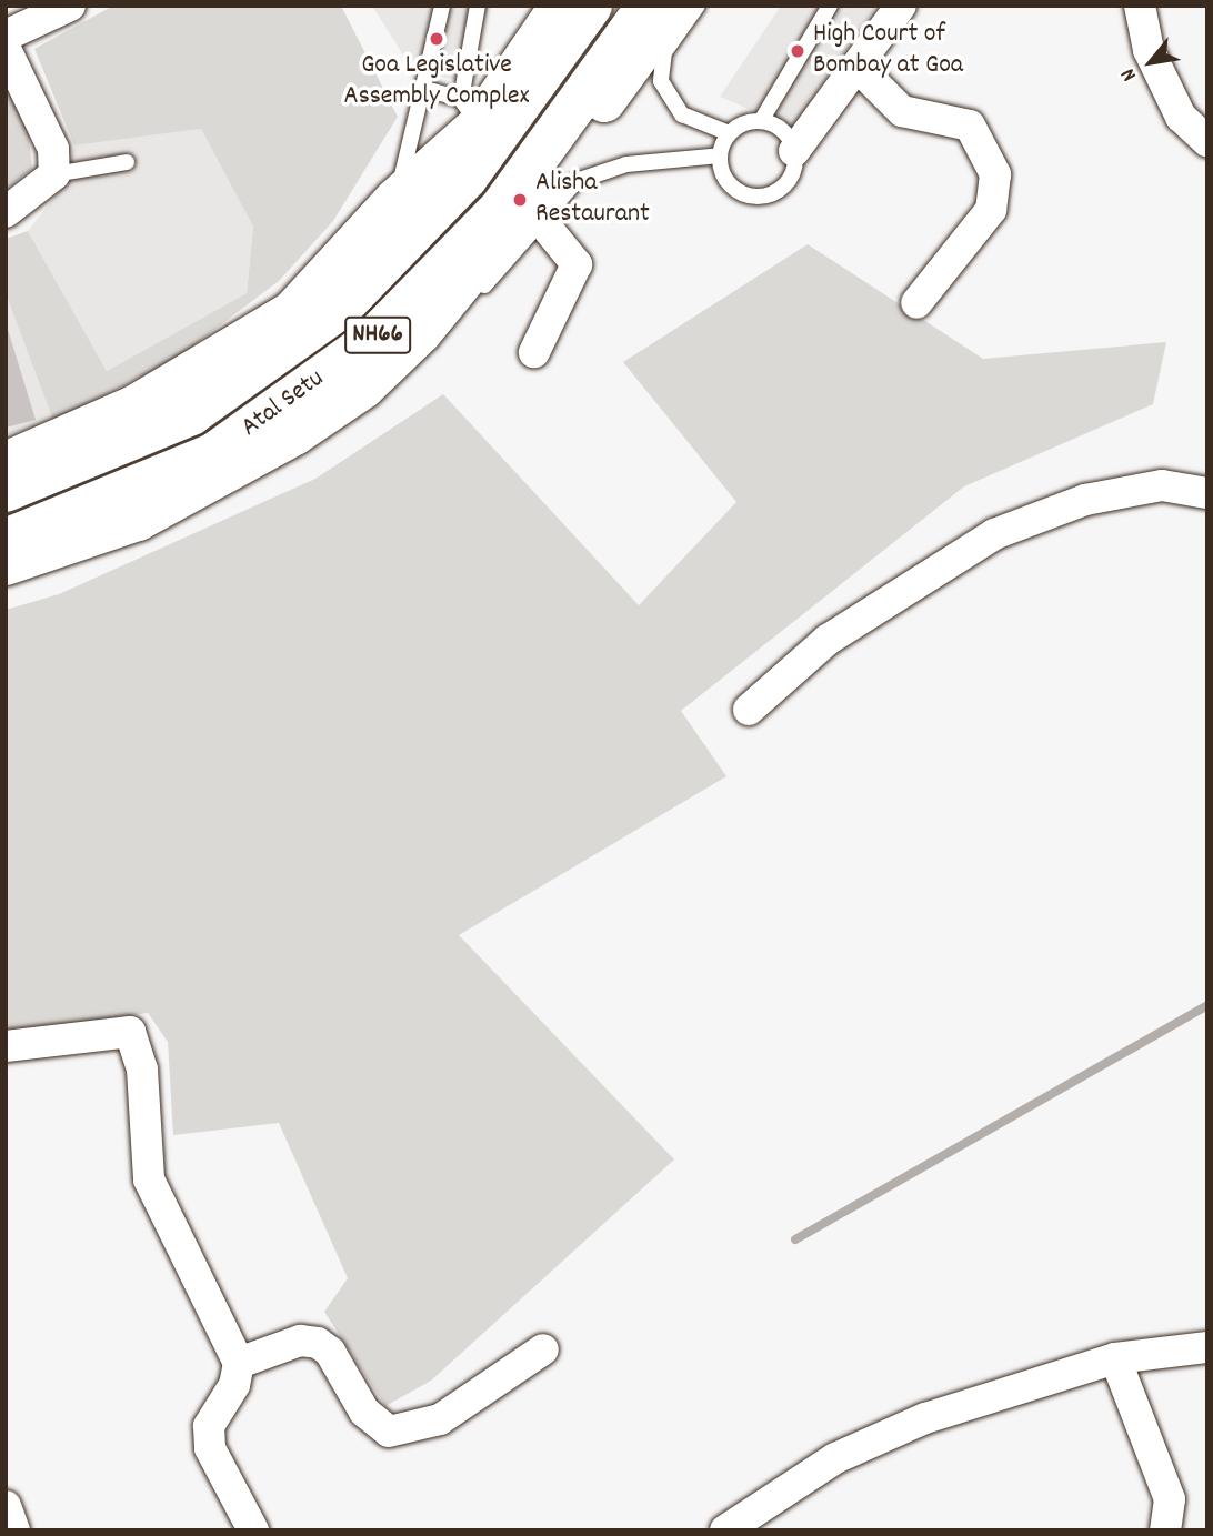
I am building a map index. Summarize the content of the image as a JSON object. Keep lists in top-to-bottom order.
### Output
{
  "streets": {
    "main road": ["NH66", "Atal Setu"]
  },
  "places": ["Goa Legislative Assembly Complex", "High Court of Bombay at Goa", "Alisha Restaurant"],
  "north": "bottom left"
}
